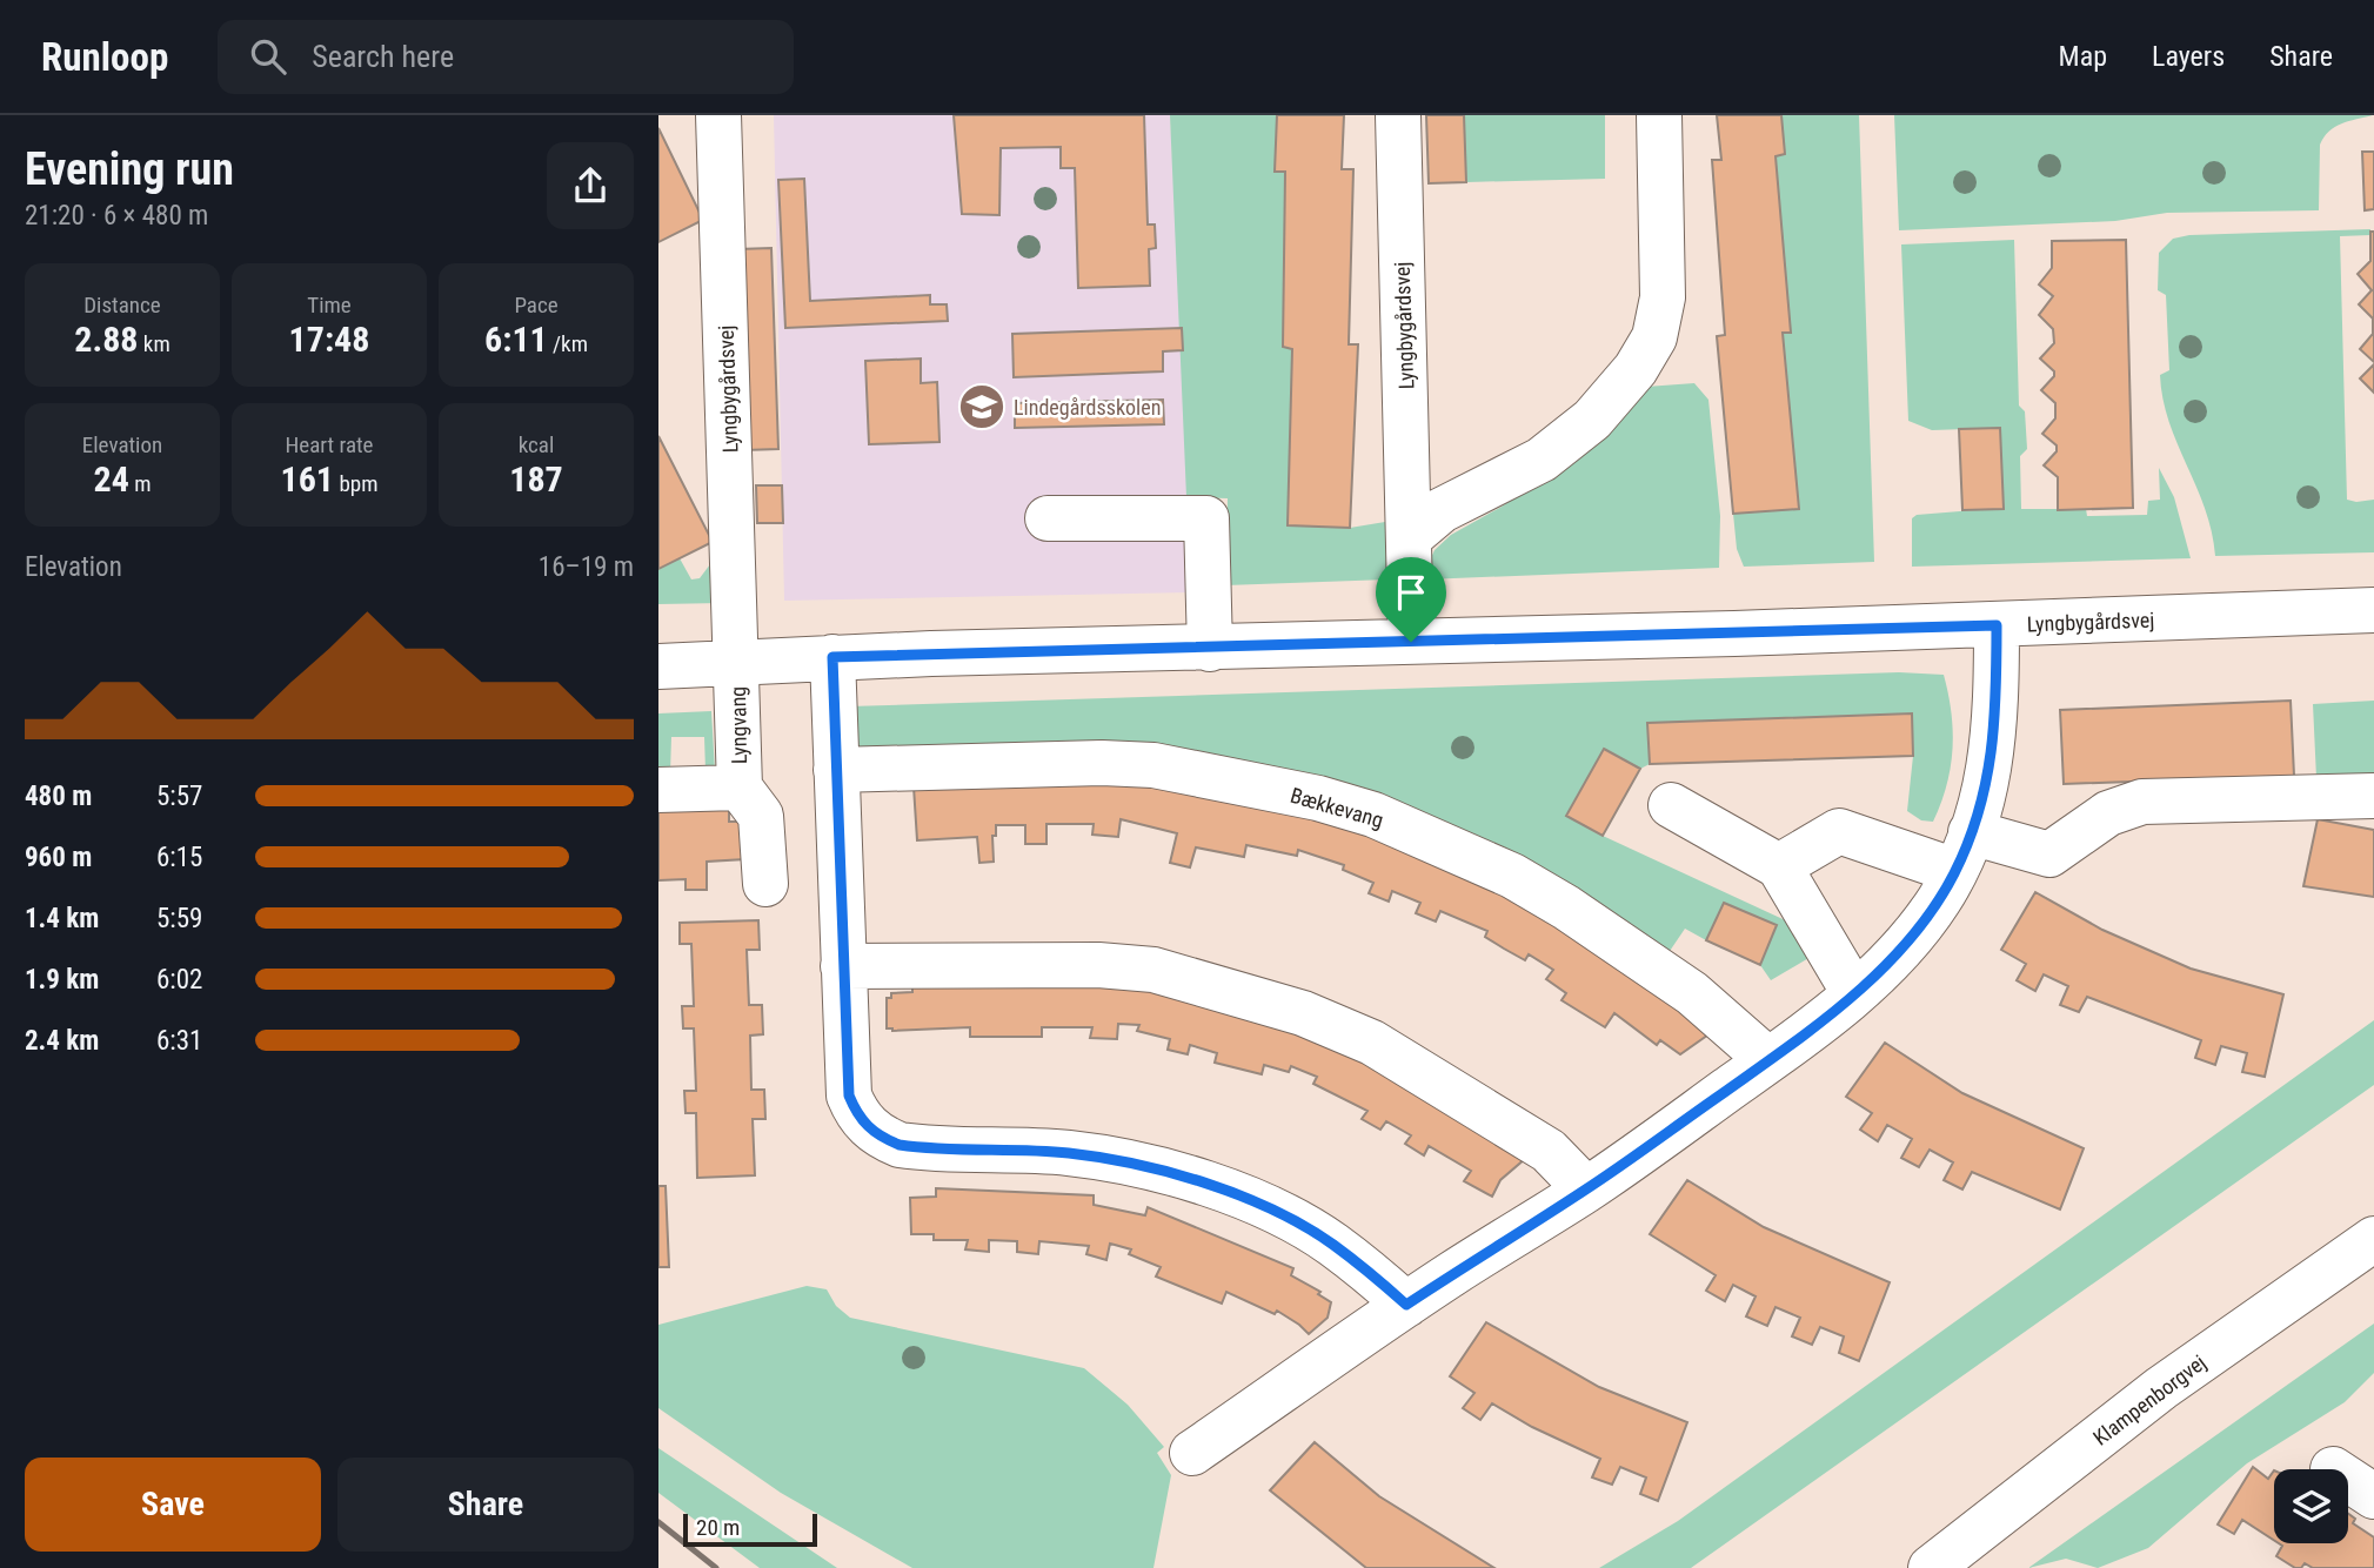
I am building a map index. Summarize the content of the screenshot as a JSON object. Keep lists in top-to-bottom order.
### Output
{
  "streets": {
    "street": [
      "Lyngbygårdsvej",
      "Lyngvang",
      "Bækkevang",
      "Klampenborgvej"
    ]
  },
  "crossings": [
    ["Lyngbygårdsvej", "Lyngvang"]
  ],
  "places": {
    "school or university": ["Lindegårdsskolen"]
  },
  "scale_bar": "20 m",
  "page": {
    "header": "Runloop",
    "search": "Search here",
    "nav": ["Map", "Layers", "Share"],
    "heading": ["Evening run", "21:20 · 6 × 480 m"],
    "stats": [
      ["Distance", "2.88 km"],
      ["Time", "17:48"],
      ["Pace", "6:11 /km"],
      ["Elevation", "24 m"],
      ["Heart rate", "161 bpm"],
      ["kcal", "187"]
    ],
    "chart": ["Elevation", "16–19 m"],
    "list": [
      {
        "name": "480 m",
        "note": "5:57"
      },
      {
        "name": "960 m",
        "note": "6:15"
      },
      {
        "name": "1.4 km",
        "note": "5:59"
      },
      {
        "name": "1.9 km",
        "note": "6:02"
      },
      {
        "name": "2.4 km",
        "note": "6:31"
      }
    ],
    "buttons": ["Save", "Share"],
    "scale": "20 m"
  }
}
